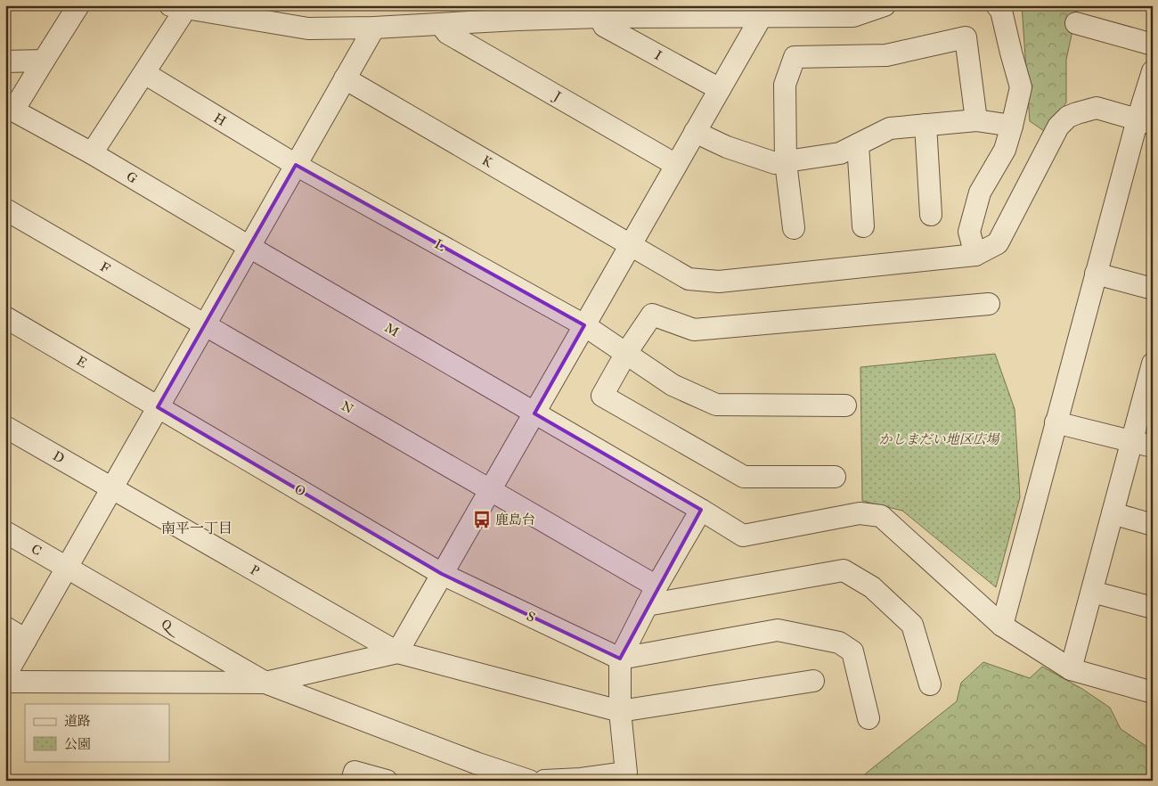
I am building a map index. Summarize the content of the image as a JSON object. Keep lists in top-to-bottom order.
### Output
{
  "streets": {
    "street": [
      "I",
      "J",
      "H",
      "K",
      "G",
      "L",
      "F",
      "M",
      "E",
      "N",
      "D",
      "O",
      "C",
      "P",
      "S",
      "Q"
    ]
  },
  "crossings": [
    ["H", "L"],
    ["G", "M"],
    ["F", "N"],
    ["E", "O"],
    ["D", "P"],
    ["O", "S"],
    ["C", "Q"]
  ],
  "districts": ["南平一丁目"],
  "parks": ["かしまだい地区広場"],
  "places": {
    "bus stop": ["鹿島台"]
  },
  "legend": ["道路", "公園"]
}
